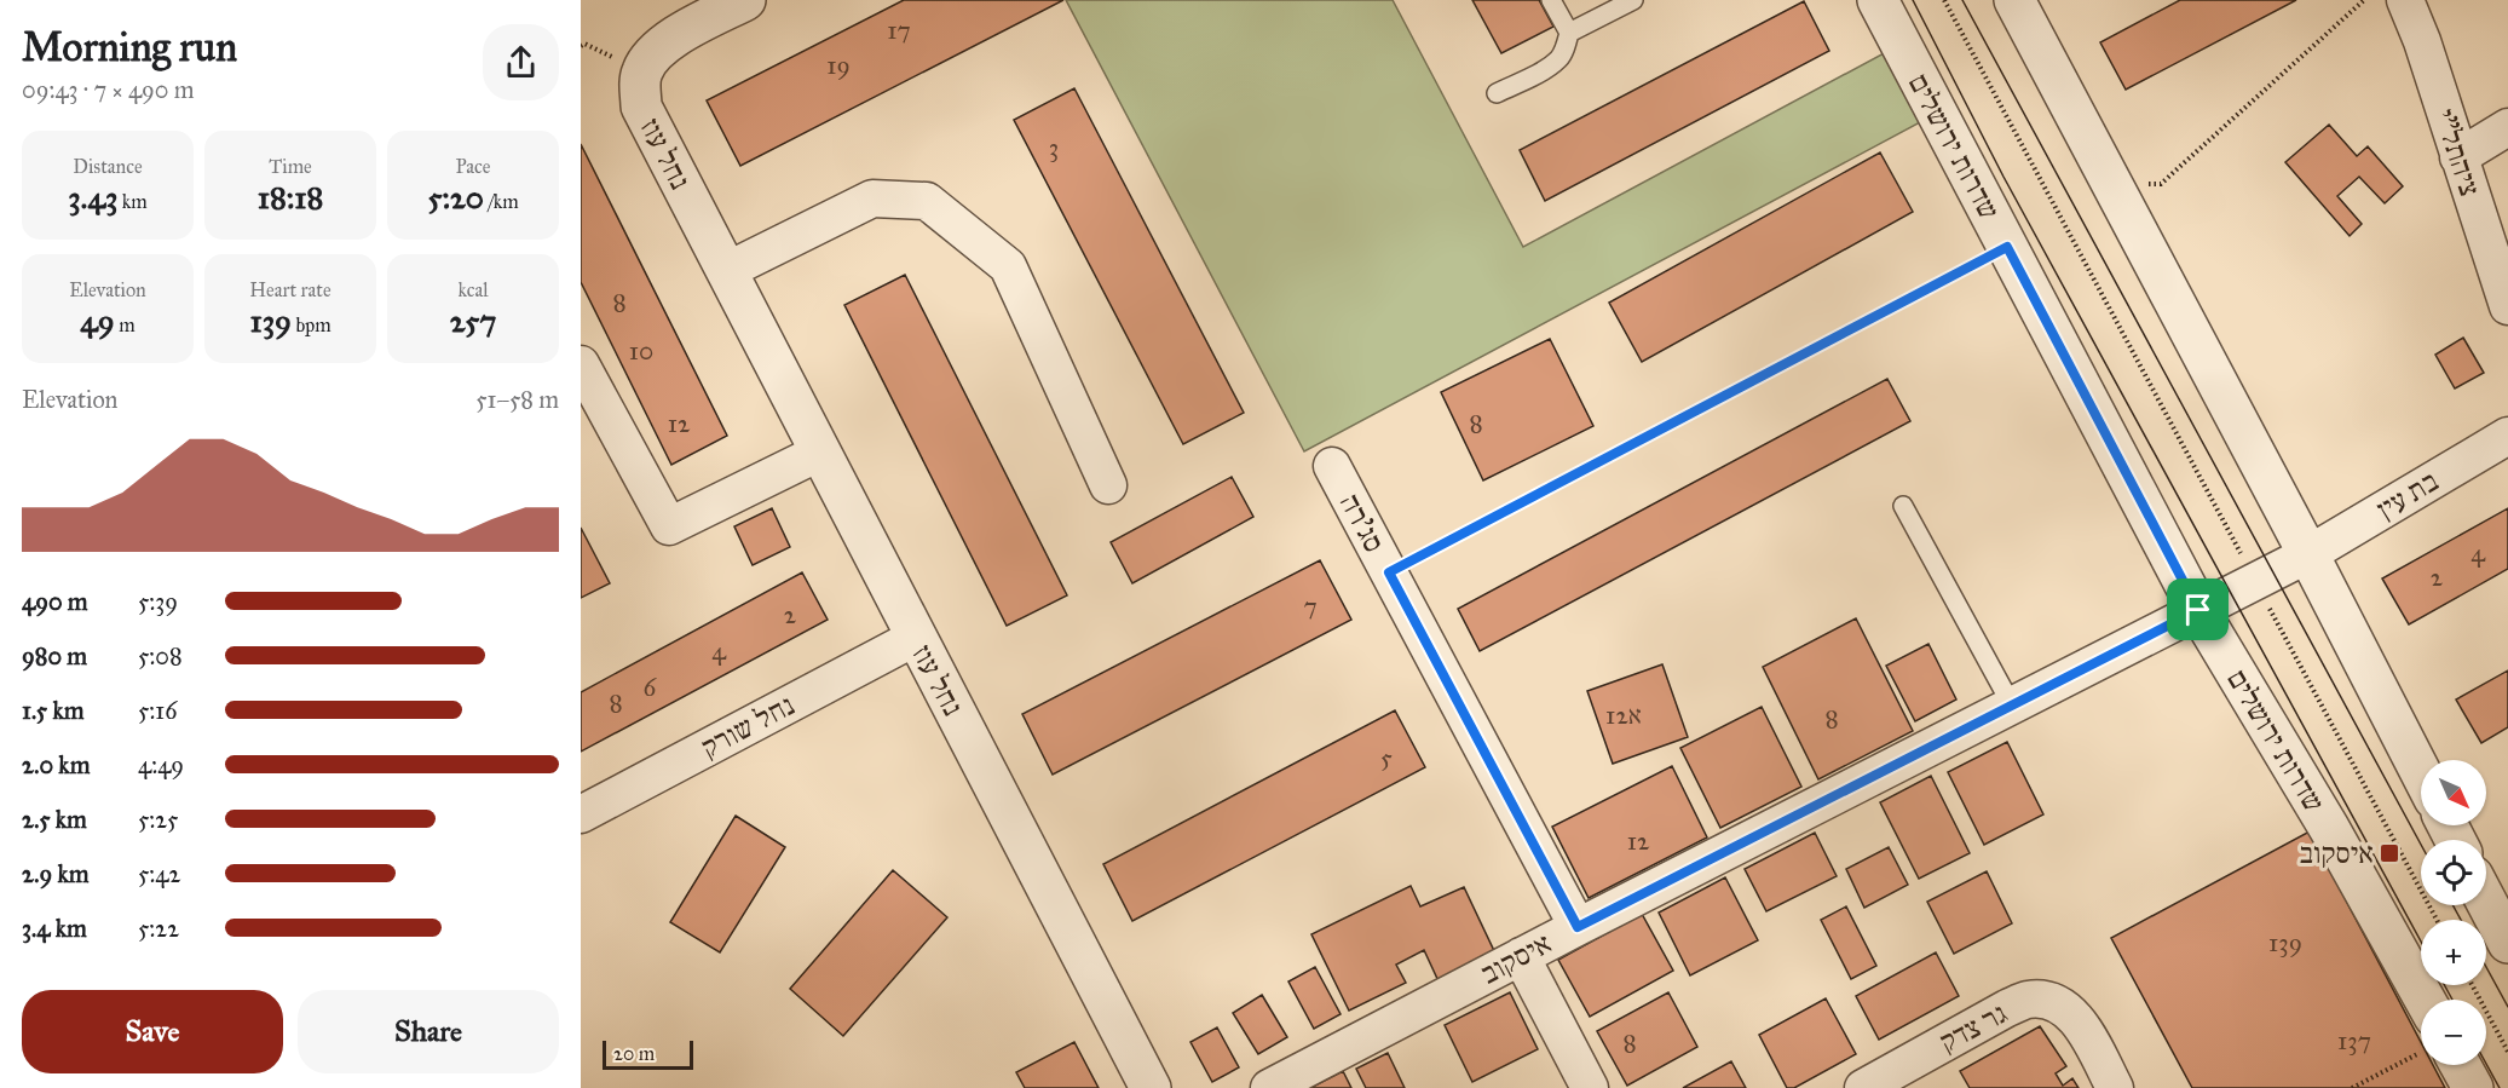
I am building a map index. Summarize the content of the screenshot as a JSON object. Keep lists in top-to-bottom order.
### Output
{
  "streets": {
    "street": [
      "שדרות ירושלים",
      "ציהתל\"י",
      "נחל עוז",
      "בת עין",
      "סג'רה",
      "נחל שורק",
      "איסקוב",
      "גר צדק"
    ]
  },
  "crossings": [
    ["שדרות ירושלים", "איסקוב"],
    ["נחל עוז", "נחל שורק"],
    ["בת עין", "איסקוב"],
    ["סג'רה", "איסקוב"]
  ],
  "places": {
    "transit": ["איסקוב"]
  },
  "house_numbers": [
    "17",
    "19",
    "3",
    "8",
    "10",
    "12",
    "8",
    "4",
    "2",
    "7",
    "2",
    "4",
    "6",
    "8",
    "12א",
    "8",
    "5",
    "12",
    "139",
    "137",
    "8"
  ],
  "scale_bar": "20 m",
  "north": "bottom right",
  "page": {
    "heading": ["Morning run", "09:43 · 7 × 490 m"],
    "stats": [
      ["Distance", "3.43 km"],
      ["Time", "18:18"],
      ["Pace", "5:20 /km"],
      ["Elevation", "49 m"],
      ["Heart rate", "139 bpm"],
      ["kcal", "257"]
    ],
    "chart": ["Elevation", "51–58 m"],
    "list": [
      {
        "name": "490 m",
        "note": "5:39"
      },
      {
        "name": "980 m",
        "note": "5:08"
      },
      {
        "name": "1.5 km",
        "note": "5:16"
      },
      {
        "name": "2.0 km",
        "note": "4:49"
      },
      {
        "name": "2.5 km",
        "note": "5:25"
      },
      {
        "name": "2.9 km",
        "note": "5:42"
      },
      {
        "name": "3.4 km",
        "note": "5:22"
      }
    ],
    "map_buttons": ["+", "−"],
    "buttons": ["Save", "Share"],
    "scale": "20 m"
  }
}
